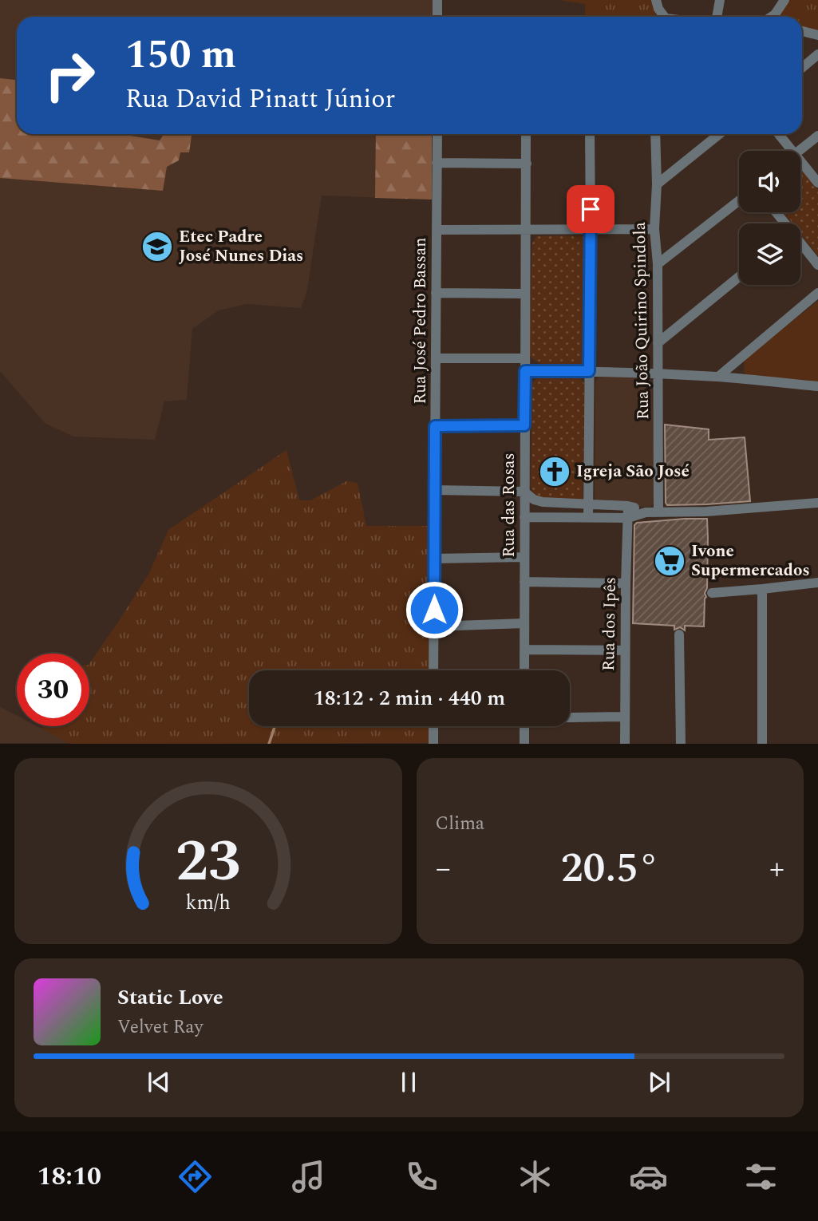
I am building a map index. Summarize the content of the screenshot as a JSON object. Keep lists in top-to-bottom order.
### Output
{
  "streets": {
    "street": [
      "Rua José Pedro Bassan",
      "Rua João Quirino Spindola",
      "Rua das Rosas",
      "Rua dos Ipês"
    ]
  },
  "places": {
    "school or university": ["Etec Padre José Nunes Dias"],
    "church": ["Igreja São José"],
    "supermarket": ["Ivone Supermercados"]
  },
  "page": {
    "turn": ["150 m", "Rua David Pinatt Júnior"],
    "limit": "30",
    "trip": "18:12 · 2 min · 440 m",
    "tile": "Clima",
    "heat": ["−", "20.5°", "+"],
    "song": ["Static Love", "Velvet Ray"],
    "tabs": "18:10",
    "gauge": ["23", "km/h"]
  }
}
